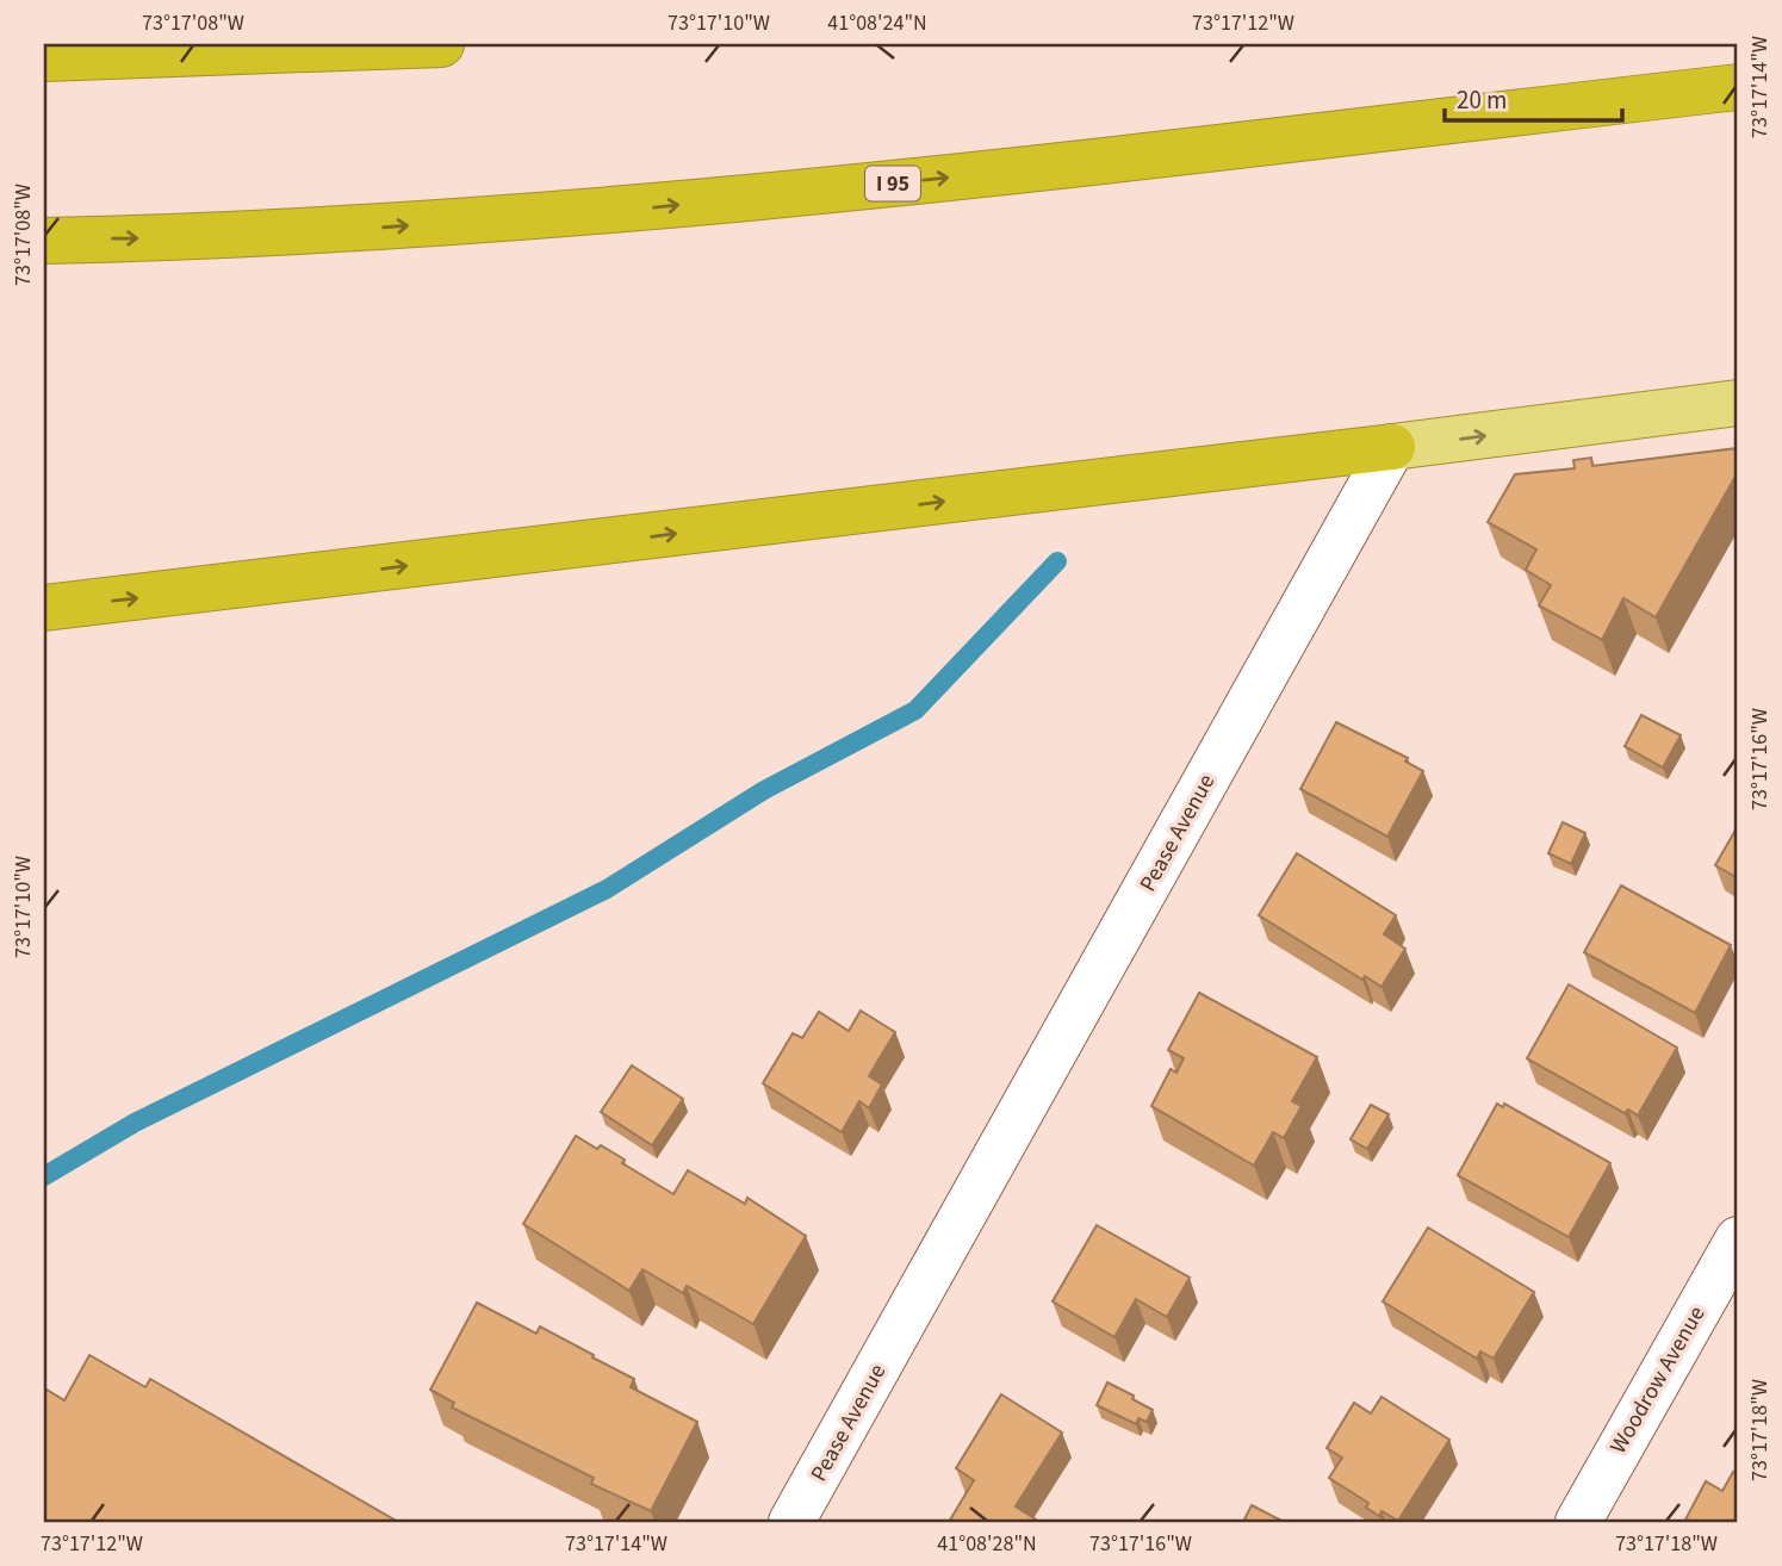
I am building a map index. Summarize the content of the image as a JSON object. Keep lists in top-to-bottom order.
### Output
{
  "streets": {
    "highway": ["I 95"],
    "street": ["Pease Avenue", "Woodrow Avenue"]
  },
  "scale_bar": "20 m",
  "coordinates": [
    "73°17'08\"W",
    "73°17'10\"W",
    "41°08'24\"N",
    "73°17'12\"W",
    "73°17'14\"W",
    "73°17'16\"W",
    "73°17'18\"W",
    "41°08'28\"N"
  ]
}
